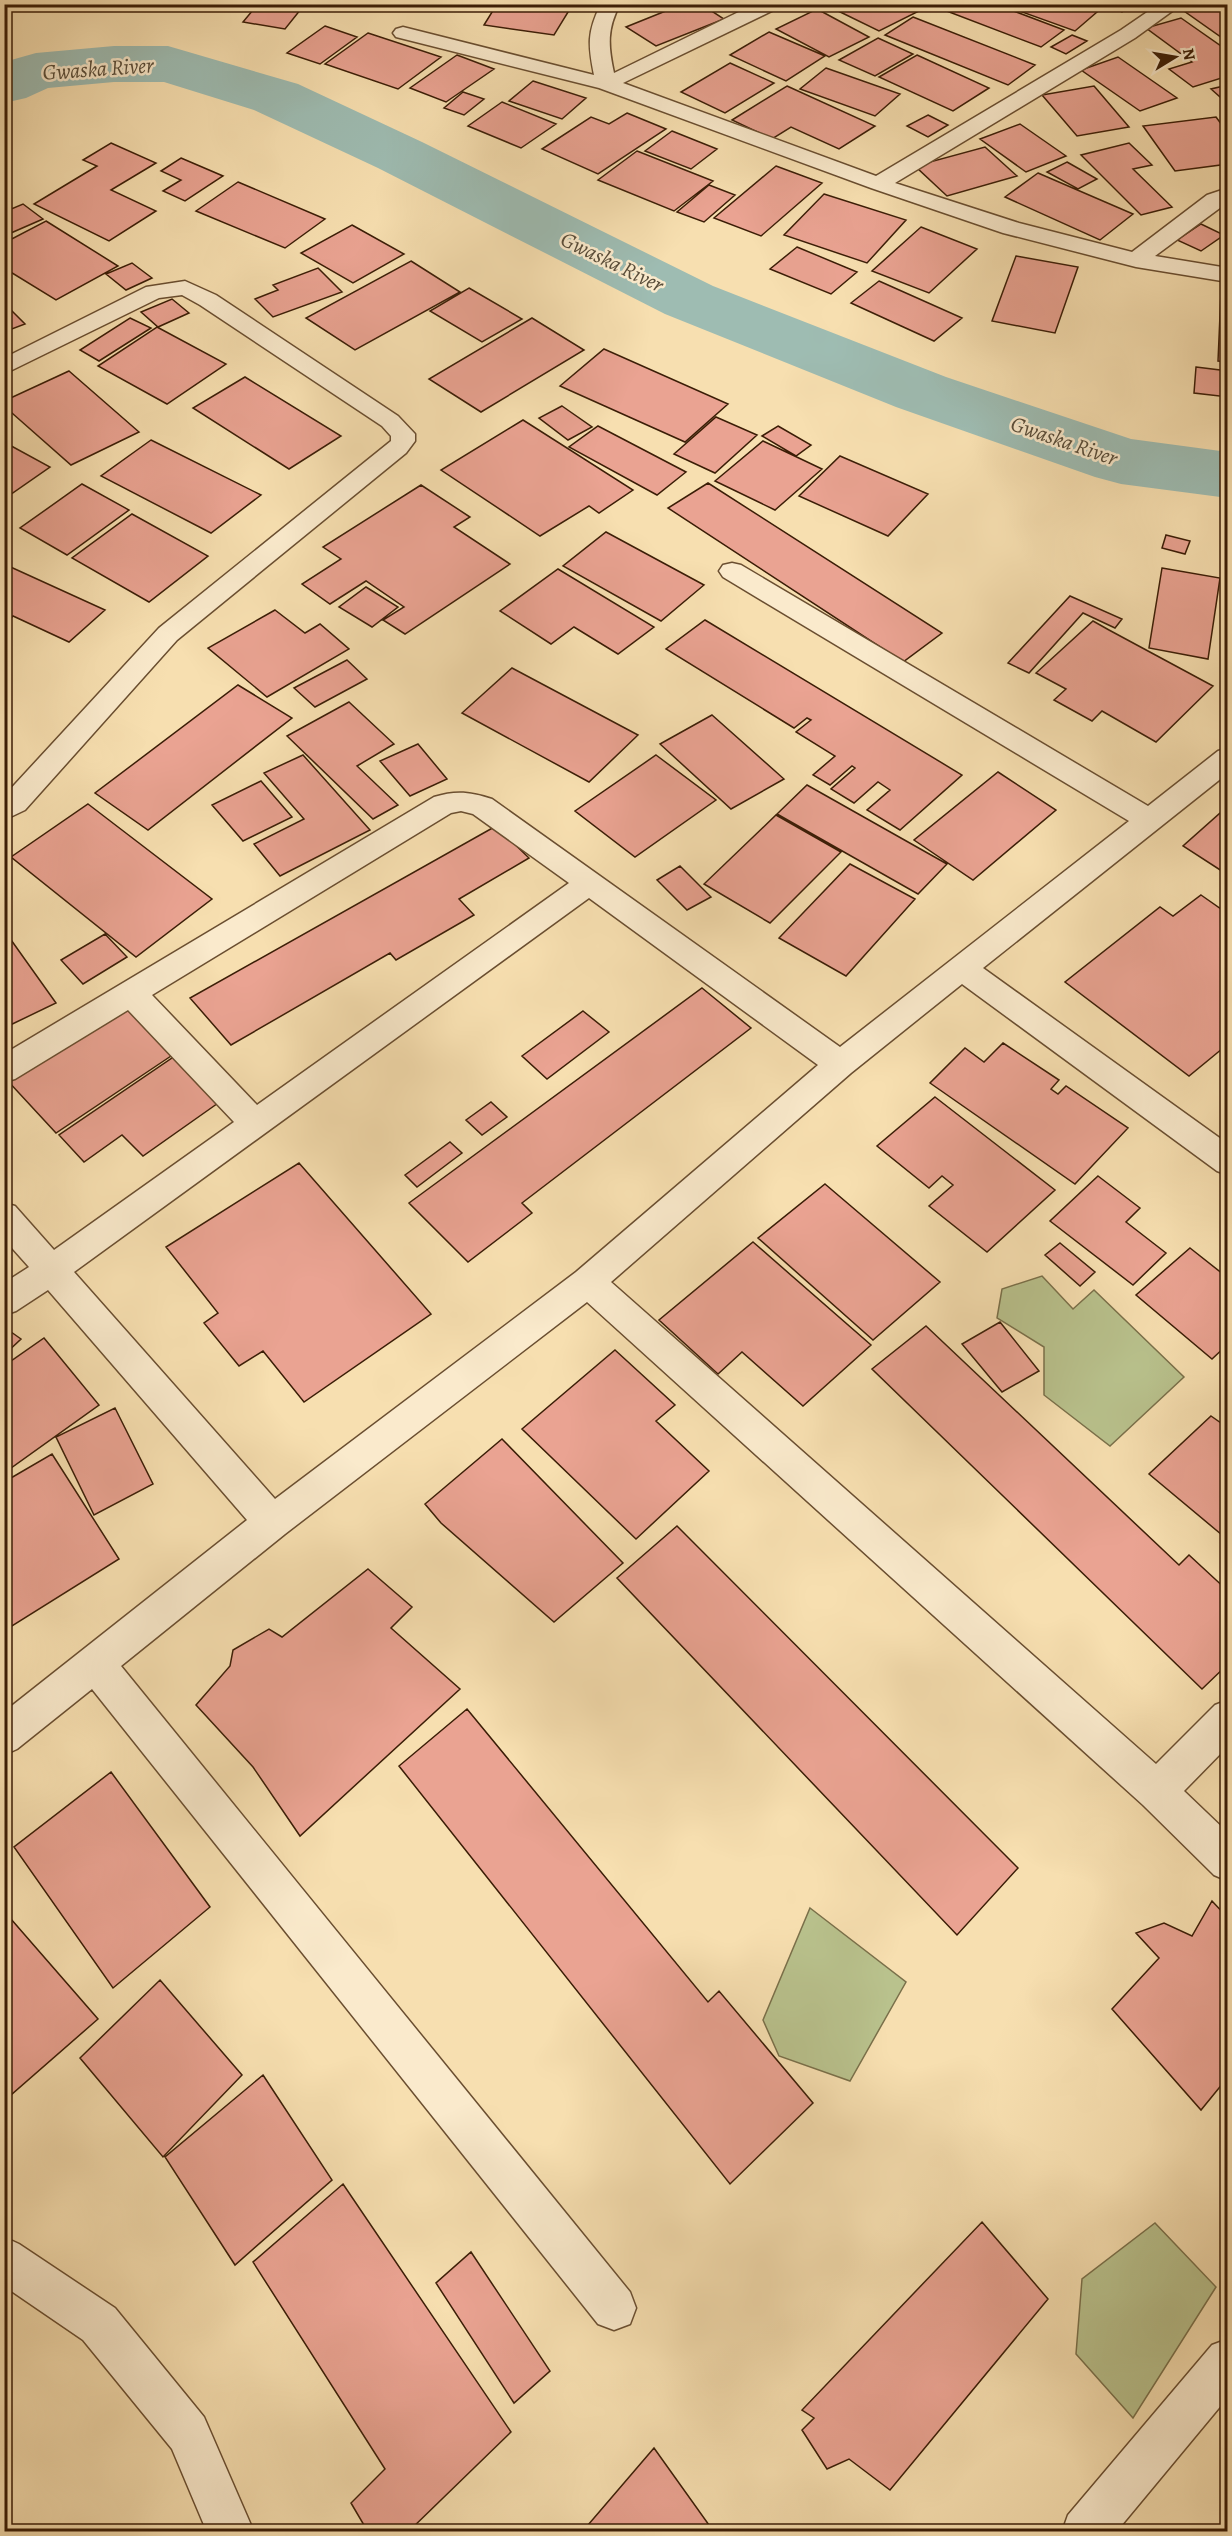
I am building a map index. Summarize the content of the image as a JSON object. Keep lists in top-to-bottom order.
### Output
{
  "water": ["Gwaska River"],
  "north": "right"
}
